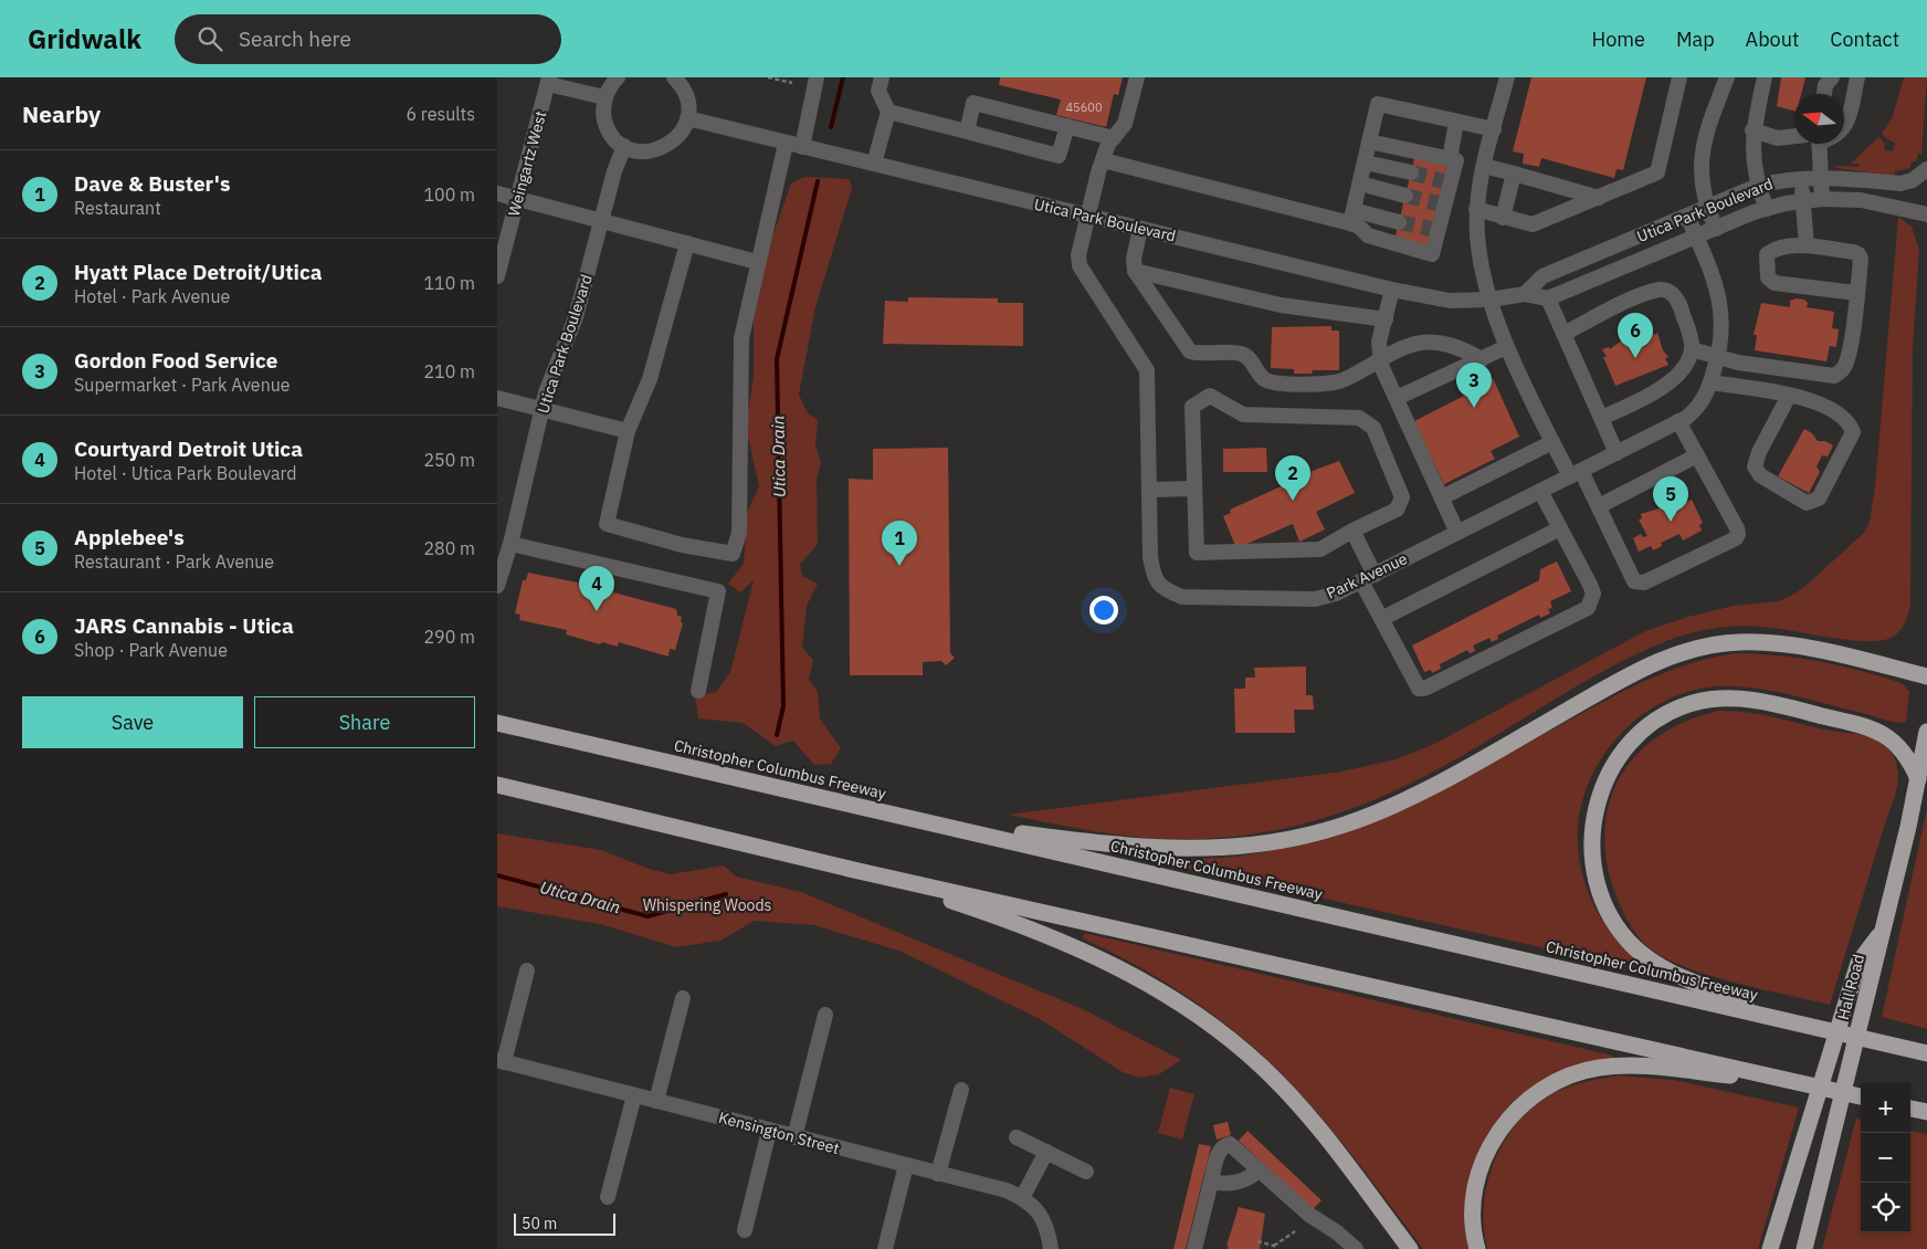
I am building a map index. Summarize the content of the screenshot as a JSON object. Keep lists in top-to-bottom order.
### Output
{
  "streets": {
    "highway": ["Christopher Columbus Freeway", "Hall Road"],
    "street": [
      "Weingartz West",
      "Utica Park Boulevard",
      "Park Avenue",
      "Kensington Street"
    ]
  },
  "crossings": [
    ["Utica Park Boulevard", "Park Avenue"]
  ],
  "water": ["Utica Drain"],
  "parks": ["Whispering Woods"],
  "house_numbers": ["45600"],
  "scale_bar": "50 m",
  "north": "left",
  "page": {
    "header": "Gridwalk",
    "search": "Search here",
    "nav": [
      "Home",
      "Map",
      "About",
      "Contact"
    ],
    "heading": ["Nearby", "6 results"],
    "list": [
      {
        "mark": "1",
        "name": "Dave & Buster's",
        "note": "Restaurant",
        "value": "100 m"
      },
      {
        "mark": "2",
        "name": "Hyatt Place Detroit/Utica",
        "note": "Hotel · Park Avenue",
        "value": "110 m"
      },
      {
        "mark": "3",
        "name": "Gordon Food Service",
        "note": "Supermarket · Park Avenue",
        "value": "210 m"
      },
      {
        "mark": "4",
        "name": "Courtyard Detroit Utica",
        "note": "Hotel · Utica Park Boulevard",
        "value": "250 m"
      },
      {
        "mark": "5",
        "name": "Applebee's",
        "note": "Restaurant · Park Avenue",
        "value": "280 m"
      },
      {
        "mark": "6",
        "name": "JARS Cannabis - Utica",
        "note": "Shop · Park Avenue",
        "value": "290 m"
      }
    ],
    "pins": [
      "6",
      "3",
      "2",
      "5",
      "1",
      "4"
    ],
    "buttons": ["Save", "Share"],
    "map_buttons": ["+", "−"],
    "scale": "50 m"
  }
}
